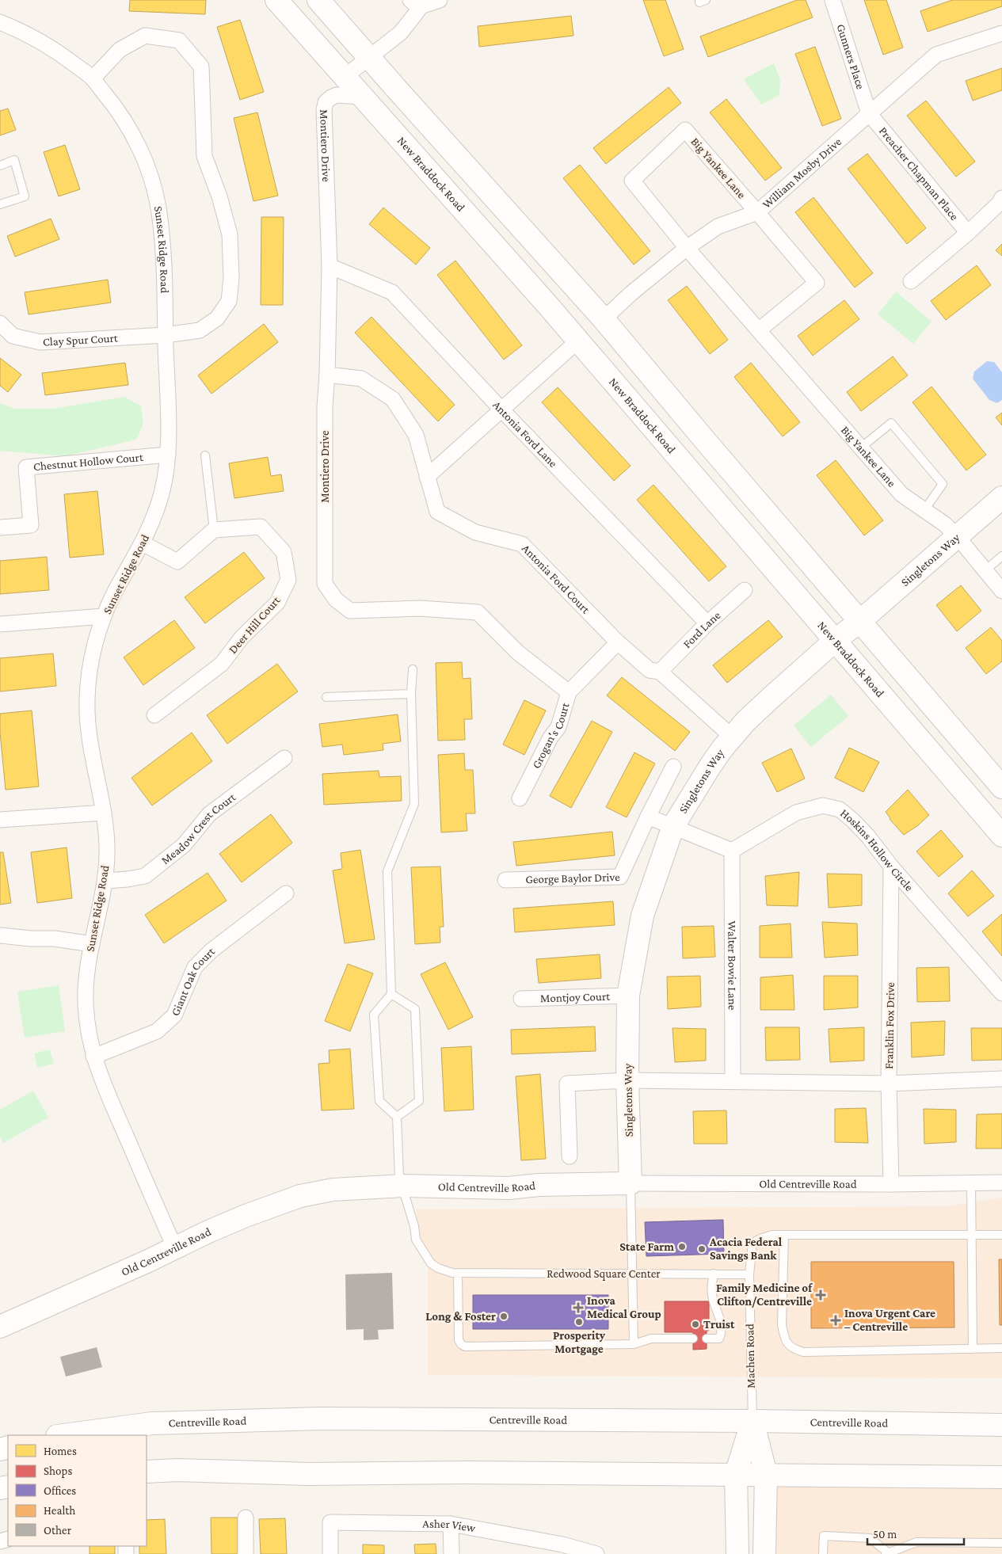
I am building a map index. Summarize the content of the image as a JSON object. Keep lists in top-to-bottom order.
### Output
{
  "streets": {
    "main road": [
      "New Braddock Road",
      "Singletons Way",
      "Old Centreville Road",
      "Machen Road",
      "Centreville Road"
    ],
    "street": [
      "Gunners Place",
      "Montiero Drive",
      "Big Yankee Lane",
      "William Mosby Drive",
      "Preacher Chapman Place",
      "Sunset Ridge Road",
      "Clay Spur Court",
      "Antonia Ford Lane",
      "Chestnut Hollow Court",
      "Antonia Ford Court",
      "Deer Hill Court",
      "Ford Lane",
      "Grogan's Court",
      "Meadow Crest Court",
      "Hoskins Hollow Circle",
      "George Baylor Drive",
      "Walter Bowie Lane",
      "Giant Oak Court",
      "Montjoy Court",
      "Franklin Fox Drive",
      "Asher View"
    ],
    "lane": ["Redwood Square Center"]
  },
  "crossings": [
    ["Gunners Place", "William Mosby Drive"],
    ["Gunners Place", "Preacher Chapman Place"],
    ["Montiero Drive", "New Braddock Road"],
    ["Montiero Drive", "Antonia Ford Lane"],
    ["Montiero Drive", "Antonia Ford Court"],
    ["Montiero Drive", "Grogan's Court"],
    ["Big Yankee Lane", "William Mosby Drive"],
    ["Big Yankee Lane", "Singletons Way"],
    ["William Mosby Drive", "Preacher Chapman Place"],
    ["New Braddock Road", "Singletons Way"],
    ["Sunset Ridge Road", "Clay Spur Court"],
    ["Sunset Ridge Road", "Chestnut Hollow Court"],
    ["Sunset Ridge Road", "Meadow Crest Court"],
    ["Sunset Ridge Road", "Giant Oak Court"],
    ["Sunset Ridge Road", "Old Centreville Road"],
    ["Antonia Ford Lane", "Ford Lane"],
    ["Singletons Way", "Antonia Ford Court"],
    ["Singletons Way", "Montjoy Court"],
    ["Singletons Way", "Old Centreville Road"],
    ["Antonia Ford Court", "Ford Lane"],
    ["Antonia Ford Court", "Grogan's Court"],
    ["Hoskins Hollow Circle", "Walter Bowie Lane"],
    ["Hoskins Hollow Circle", "Franklin Fox Drive"],
    ["Franklin Fox Drive", "Old Centreville Road"],
    ["Old Centreville Road", "Redwood Square Center"],
    ["Redwood Square Center", "Machen Road"],
    ["Machen Road", "Centreville Road"]
  ],
  "places": {
    "other": [
      "State Farm",
      "Acacia Federal Savings Bank",
      "Long & Foster",
      "Prosperity Mortgage",
      "Truist"
    ],
    "health": ["Family Medicine of Clifton/Centreville", "Inova Medical Group", "Inova Urgent Care – Centreville"]
  },
  "legend": [
    "Homes",
    "Shops",
    "Offices",
    "Health",
    "Other"
  ],
  "scale_bar": "50 m"
}
